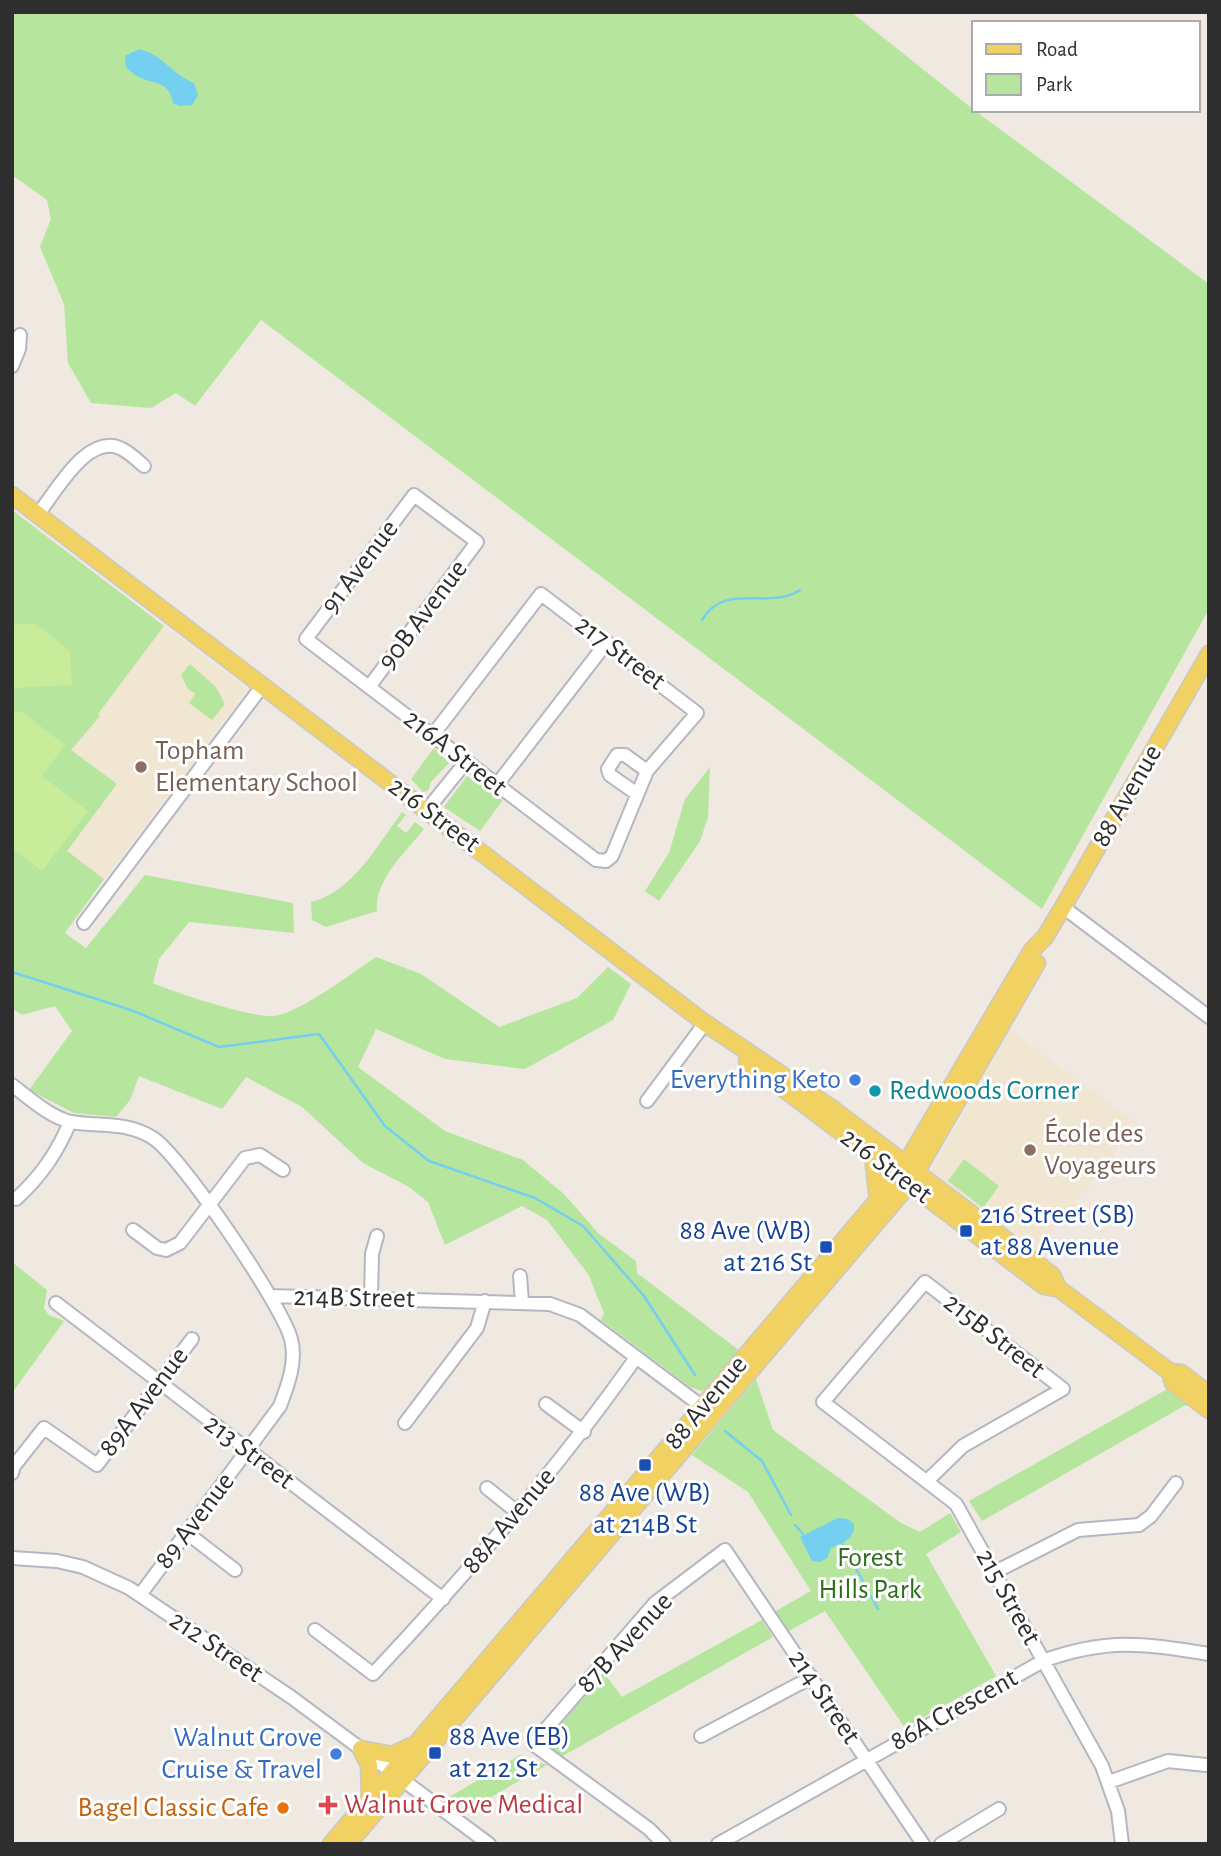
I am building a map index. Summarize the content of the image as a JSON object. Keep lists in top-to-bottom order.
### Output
{
  "streets": {
    "main road": ["88 Avenue", "216 Street"],
    "street": [
      "91 Avenue",
      "90B Avenue",
      "217 Street",
      "216A Street",
      "214B Street",
      "215B Street",
      "89A Avenue",
      "213 Street",
      "89 Avenue",
      "88A Avenue",
      "215 Street",
      "87B Avenue",
      "212 Street",
      "214 Street",
      "86A Crescent"
    ]
  },
  "crossings": [
    ["91 Avenue", "90B Avenue"],
    ["91 Avenue", "216A Street"],
    ["90B Avenue", "216A Street"],
    ["217 Street", "216A Street"],
    ["88 Avenue", "216 Street"],
    ["88 Avenue", "214B Street"],
    ["88 Avenue", "212 Street"],
    ["214B Street", "89 Avenue"],
    ["214B Street", "88A Avenue"],
    ["215B Street", "215 Street"],
    ["89A Avenue", "213 Street"],
    ["213 Street", "89 Avenue"],
    ["213 Street", "88A Avenue"],
    ["89 Avenue", "212 Street"],
    ["215 Street", "86A Crescent"],
    ["87B Avenue", "214 Street"],
    ["214 Street", "86A Crescent"]
  ],
  "parks": ["Forest Hills Park"],
  "places": {
    "other": [
      "Topham Elementary School",
      "Everything Keto",
      "Redwoods Corner",
      "École des Voyageurs",
      "Walnut Grove Cruise & Travel",
      "Bagel Classic Cafe"
    ],
    "transit": [
      "216 Street (SB) at 88 Avenue",
      "88 Ave (WB) at 216 St",
      "88 Ave (WB) at 214B St",
      "88 Ave (EB) at 212 St"
    ],
    "health": ["Walnut Grove Medical"]
  },
  "legend": ["Road", "Park"]
}
